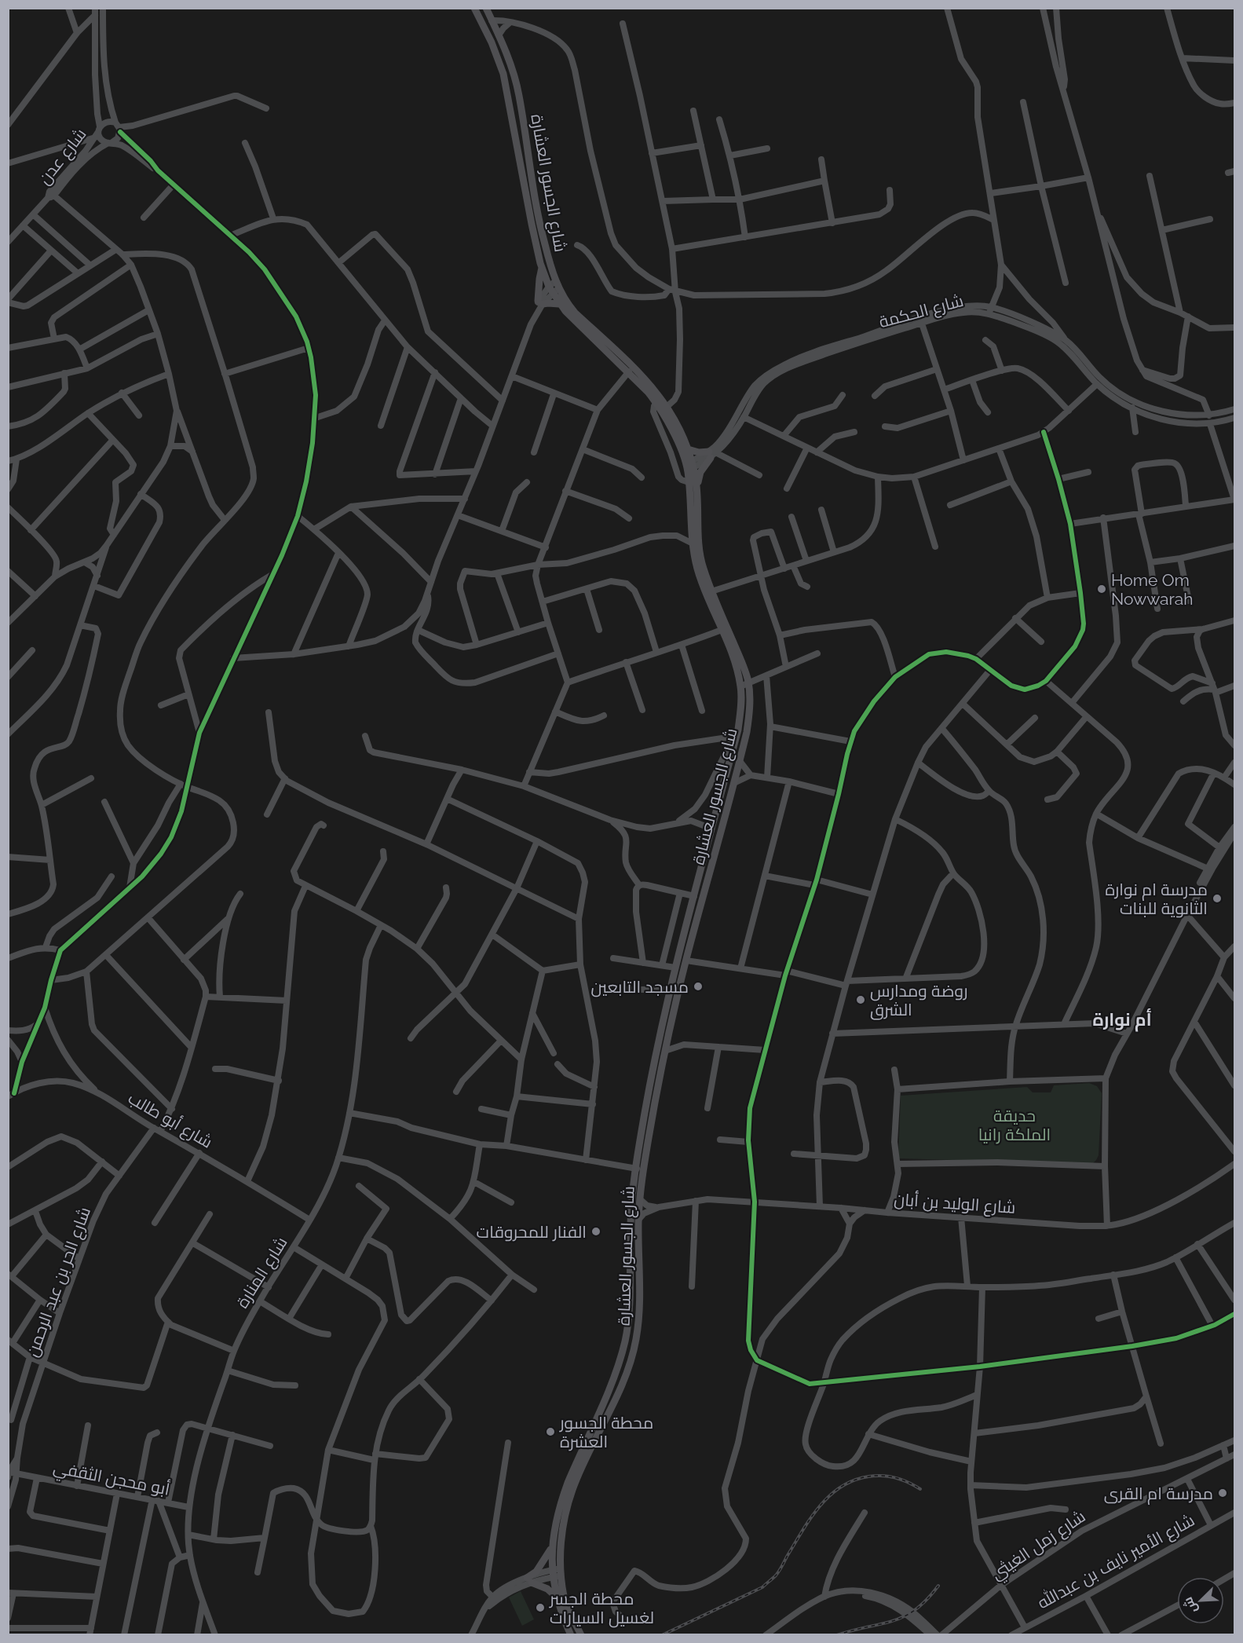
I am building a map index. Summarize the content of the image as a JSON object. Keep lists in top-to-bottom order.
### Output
{
  "streets": {
    "main road": ["شارع الجسور العشارة"],
    "street": [
      "شارع عدن",
      "شارع الحكمة",
      "شارع أبو طالب",
      "شارع الوليد بن أبان",
      "شارع المنارة",
      "شارع الحر بن عبد الرحمن",
      "أبو محجن الثقفي",
      "شارع زمل الغيثي",
      "شارع الأمير نايف بن عبدالله"
    ]
  },
  "crossings": [
    ["شارع الجسور العشارة", "شارع الحكمة"],
    ["شارع الجسور العشارة", "شارع الوليد بن أبان"],
    ["شارع أبو طالب", "شارع المنارة"],
    ["شارع أبو طالب", "شارع الحر بن عبد الرحمن"],
    ["شارع المنارة", "أبو محجن الثقفي"],
    ["شارع الحر بن عبد الرحمن", "أبو محجن الثقفي"]
  ],
  "districts": ["أم نوارة"],
  "parks": ["حديقة الملكة رانيا"],
  "places": [
    "Home Om Nowwarah",
    "مدرسة ام نوارة الثانوية للبنات",
    "مسجد التابعين",
    "روضة ومدارس الشرق",
    "الفنار للمحروقات",
    "محطة الجسور العشرة",
    "مدرسة ام القرى",
    "محطة الجسر لغسيل السيارات"
  ],
  "north": "bottom left"
}
